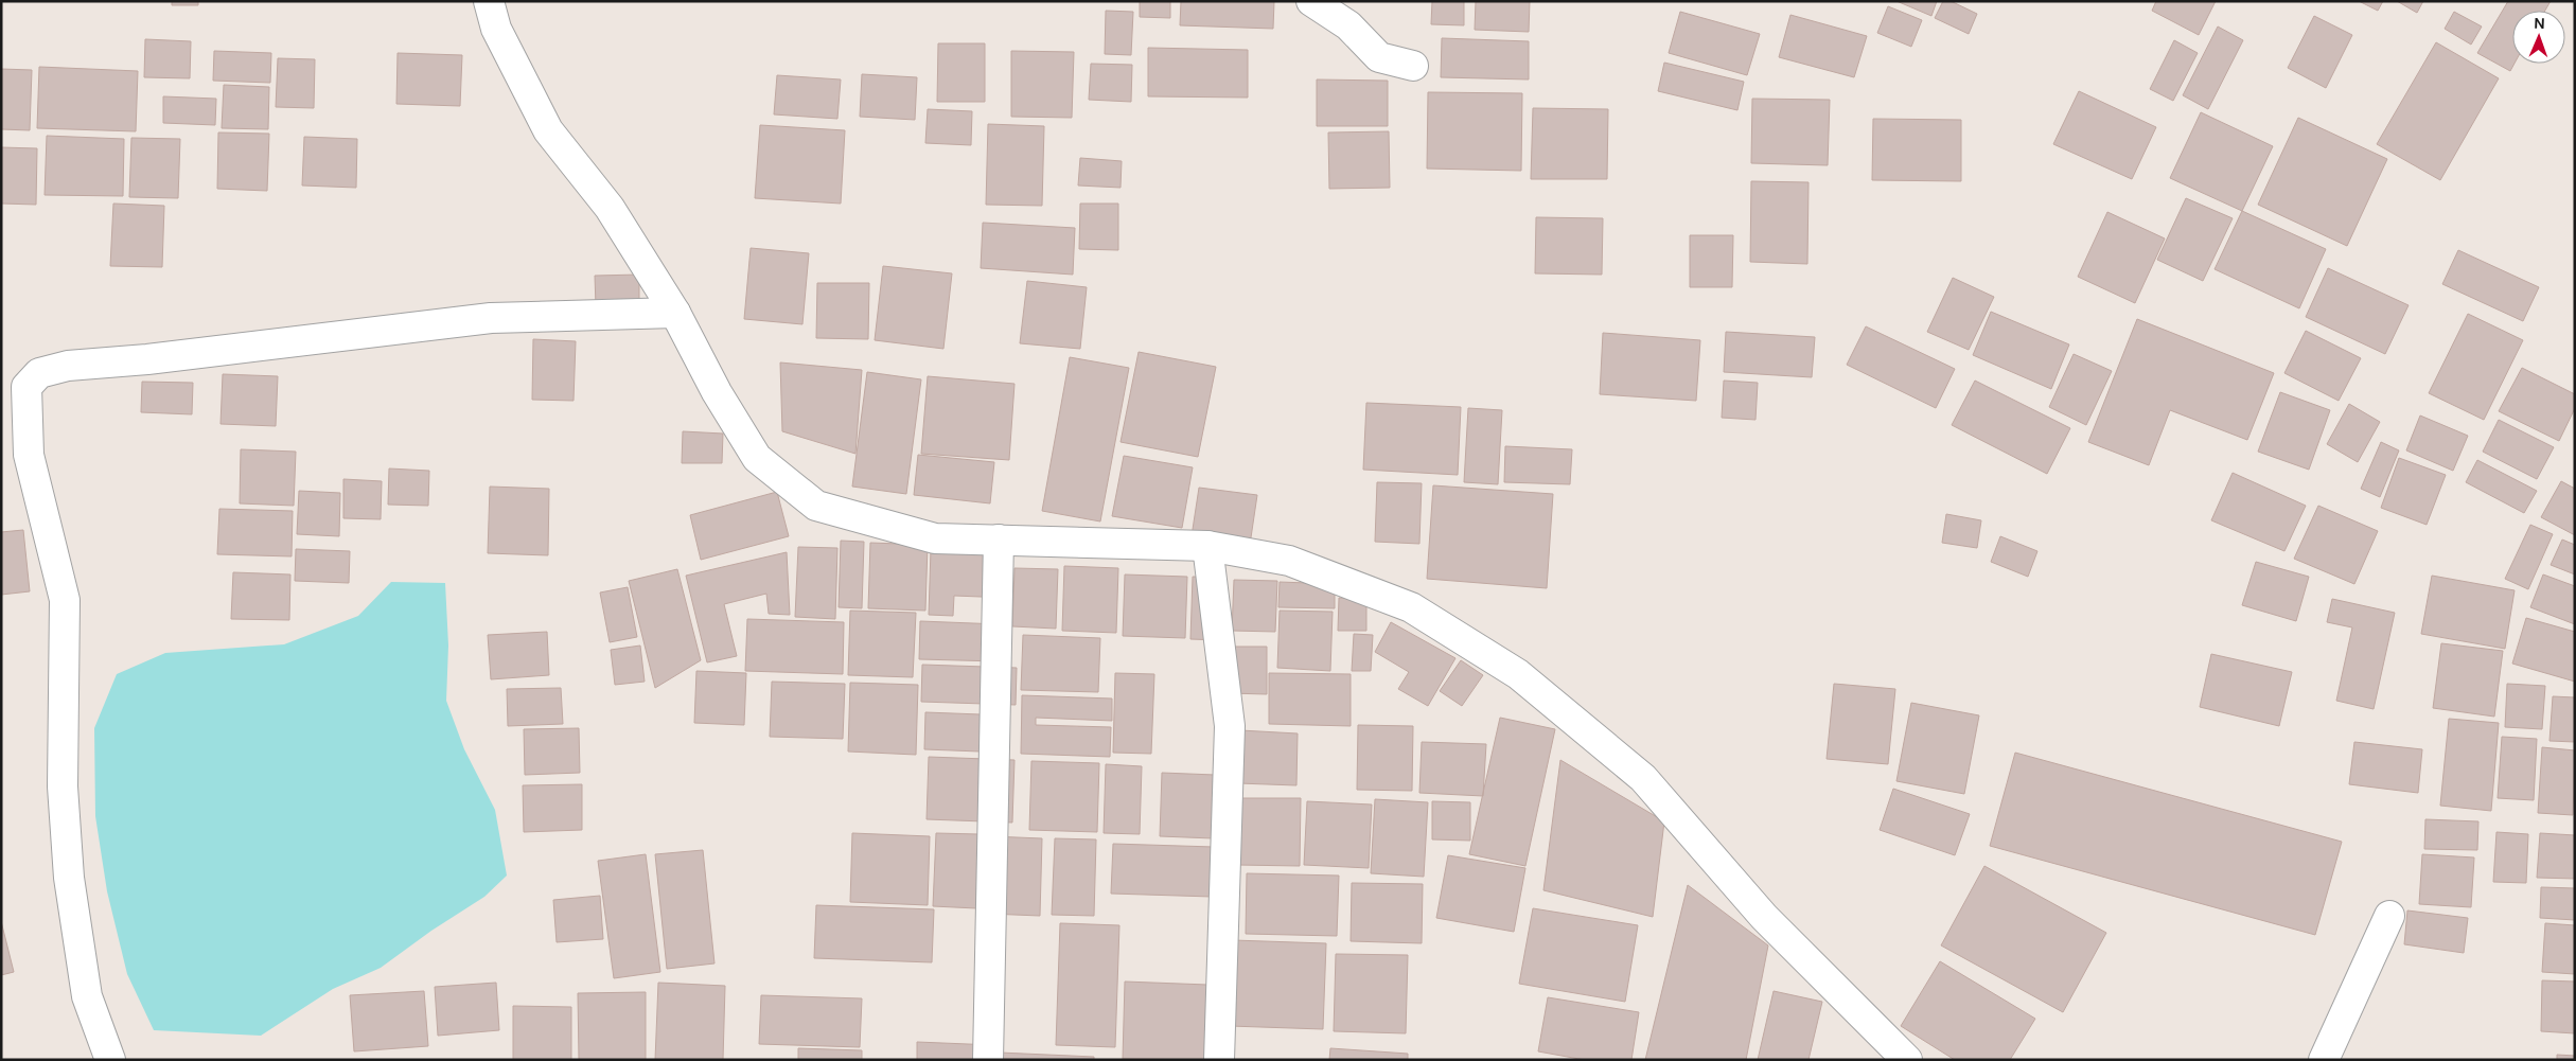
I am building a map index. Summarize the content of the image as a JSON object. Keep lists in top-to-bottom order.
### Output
{
  "north": "top"
}
